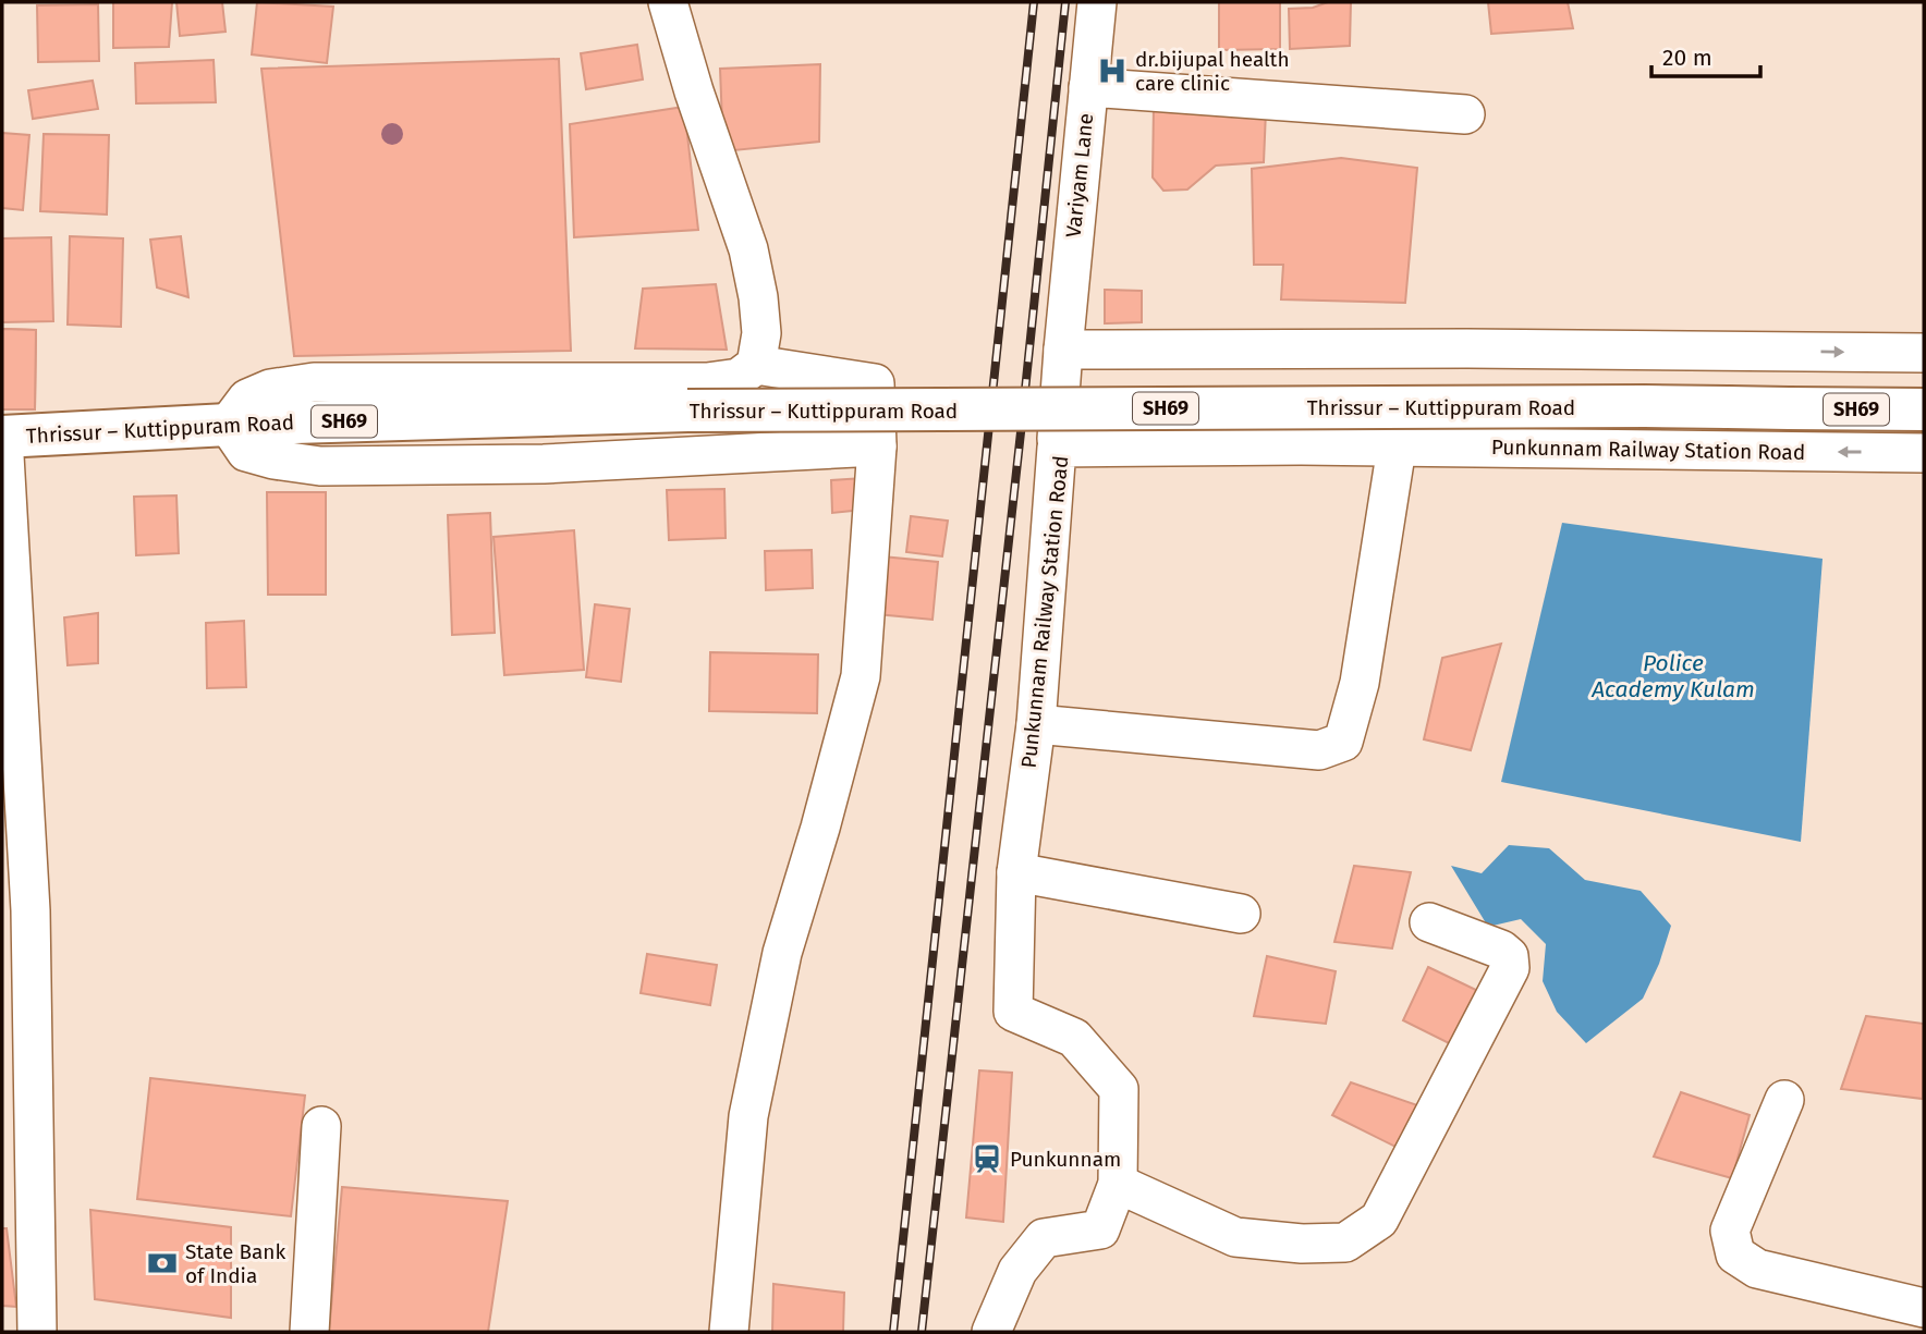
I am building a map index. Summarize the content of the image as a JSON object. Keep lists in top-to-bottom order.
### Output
{
  "streets": {
    "main road": ["Thrissur – Kuttippuram Road", "SH69"],
    "street": ["Variyam Lane", "Punkunnam Railway Station Road"]
  },
  "crossings": [
    ["Variyam Lane", "Punkunnam Railway Station Road"]
  ],
  "water": ["Police Academy Kulam"],
  "places": {
    "hospital": ["dr.bijupal health care clinic"],
    "station": ["Punkunnam"],
    "bank": ["State Bank of India"]
  },
  "scale_bar": "20 m"
}
